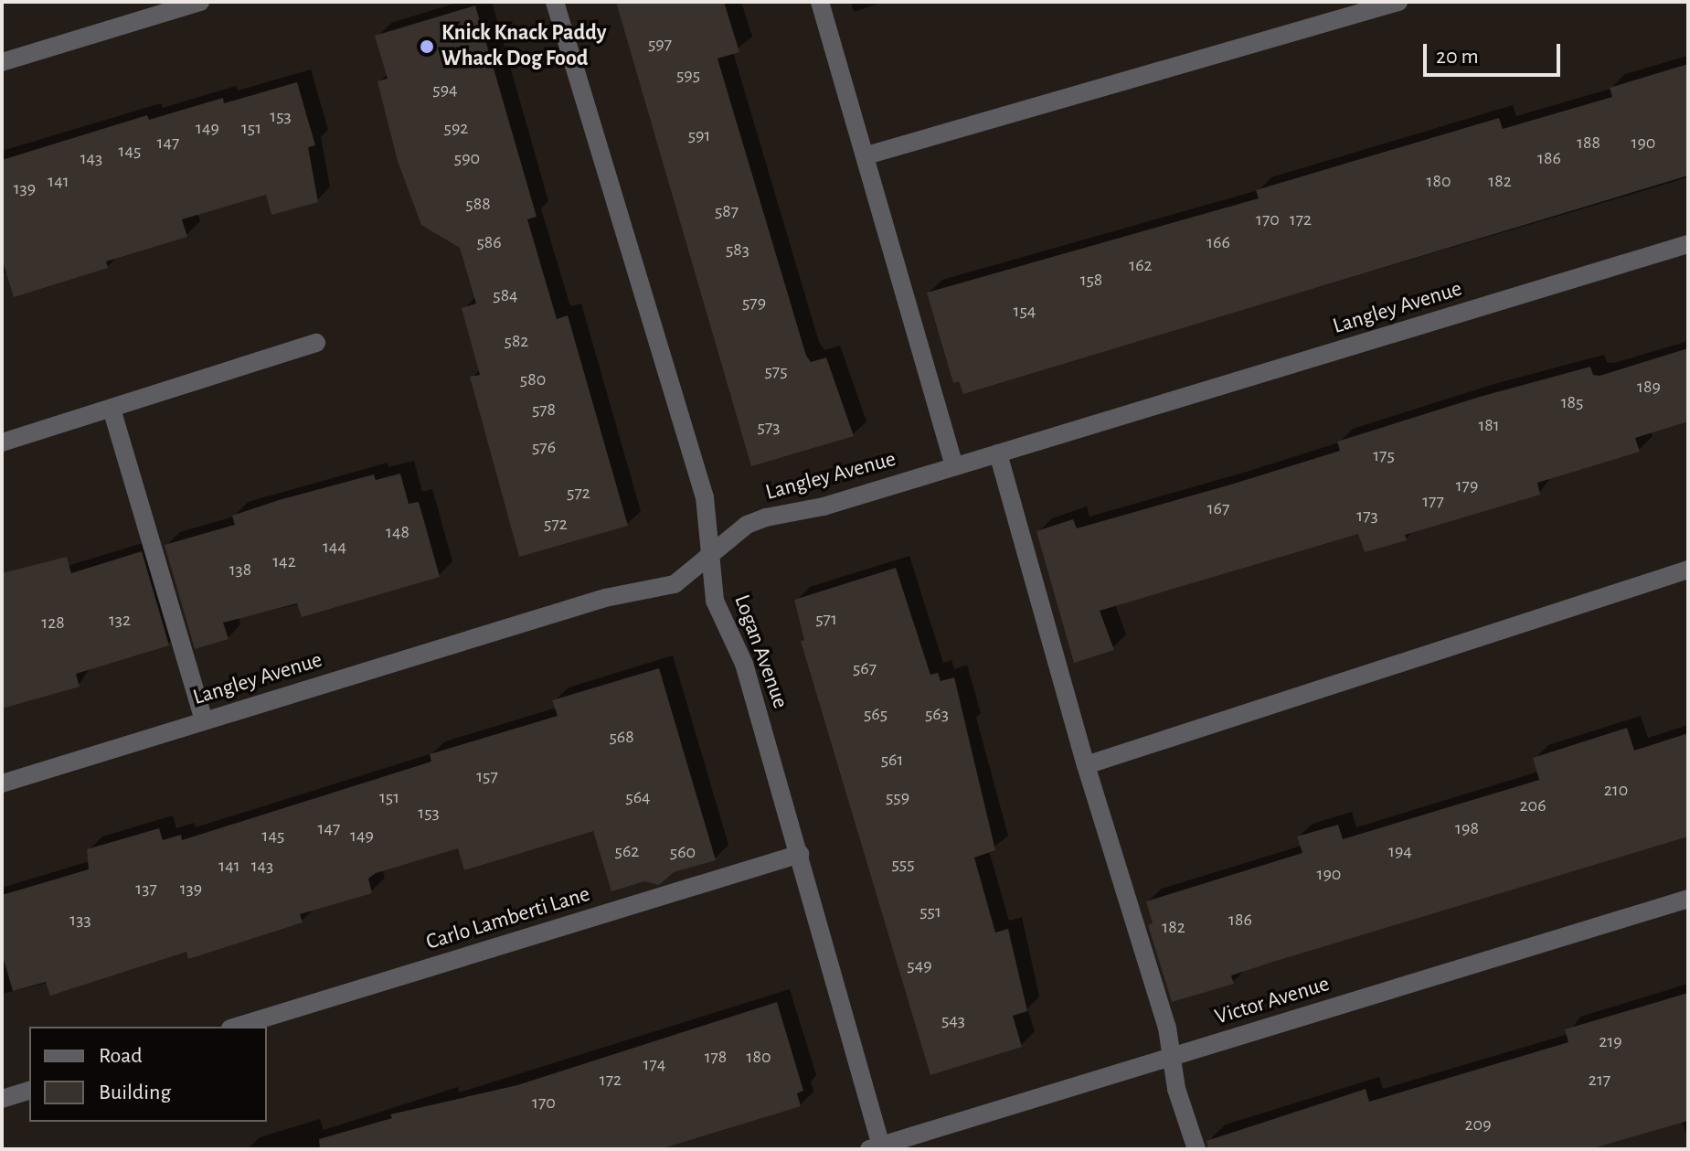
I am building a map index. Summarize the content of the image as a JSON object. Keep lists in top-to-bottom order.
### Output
{
  "streets": {
    "street": [
      "Langley Avenue",
      "Logan Avenue",
      "Carlo Lamberti Lane",
      "Victor Avenue"
    ]
  },
  "crossings": [
    ["Langley Avenue", "Logan Avenue"],
    ["Logan Avenue", "Carlo Lamberti Lane"],
    ["Logan Avenue", "Victor Avenue"]
  ],
  "places": ["Knick Knack Paddy Whack Dog Food"],
  "house_numbers": [
    "597",
    "595",
    "594",
    "153",
    "149",
    "151",
    "592",
    "591",
    "147",
    "188",
    "190",
    "145",
    "143",
    "590",
    "186",
    "141",
    "180",
    "182",
    "139",
    "588",
    "587",
    "170",
    "172",
    "586",
    "166",
    "583",
    "162",
    "158",
    "584",
    "579",
    "154",
    "582",
    "575",
    "580",
    "189",
    "185",
    "578",
    "181",
    "573",
    "576",
    "175",
    "179",
    "572",
    "177",
    "167",
    "173",
    "572",
    "148",
    "144",
    "142",
    "138",
    "571",
    "132",
    "128",
    "567",
    "565",
    "563",
    "568",
    "561",
    "157",
    "210",
    "151",
    "564",
    "559",
    "206",
    "153",
    "147",
    "198",
    "145",
    "149",
    "562",
    "194",
    "560",
    "555",
    "141",
    "143",
    "190",
    "137",
    "139",
    "551",
    "133",
    "186",
    "182",
    "549",
    "543",
    "219",
    "178",
    "180",
    "174",
    "172",
    "217",
    "170",
    "209"
  ],
  "legend": ["Road", "Building"],
  "scale_bar": "20 m"
}
